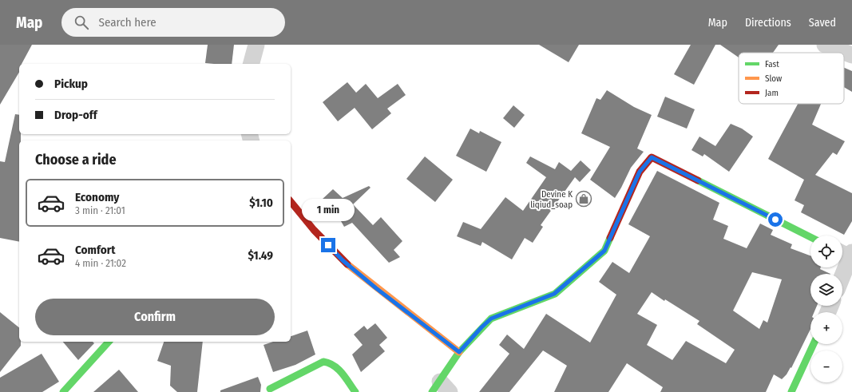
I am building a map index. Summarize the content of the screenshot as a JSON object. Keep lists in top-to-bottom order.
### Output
{
  "places": {
    "shop": ["Devine K liqiud_soap"]
  },
  "legend": ["Fast", "Slow", "Jam"],
  "page": {
    "header": "Map",
    "search": "Search here",
    "nav": ["Map", "Directions", "Saved"],
    "banner": ["Pickup", "Drop-off"],
    "heading": "Choose a ride",
    "list": [
      {
        "name": "Economy",
        "note": "3 min · 21:01",
        "value": "$1.10"
      },
      {
        "name": "Comfort",
        "note": "4 min · 21:02",
        "value": "$1.49"
      }
    ],
    "bubble": "1 min",
    "map_buttons": ["+", "−"],
    "buttons": "Confirm"
  }
}
